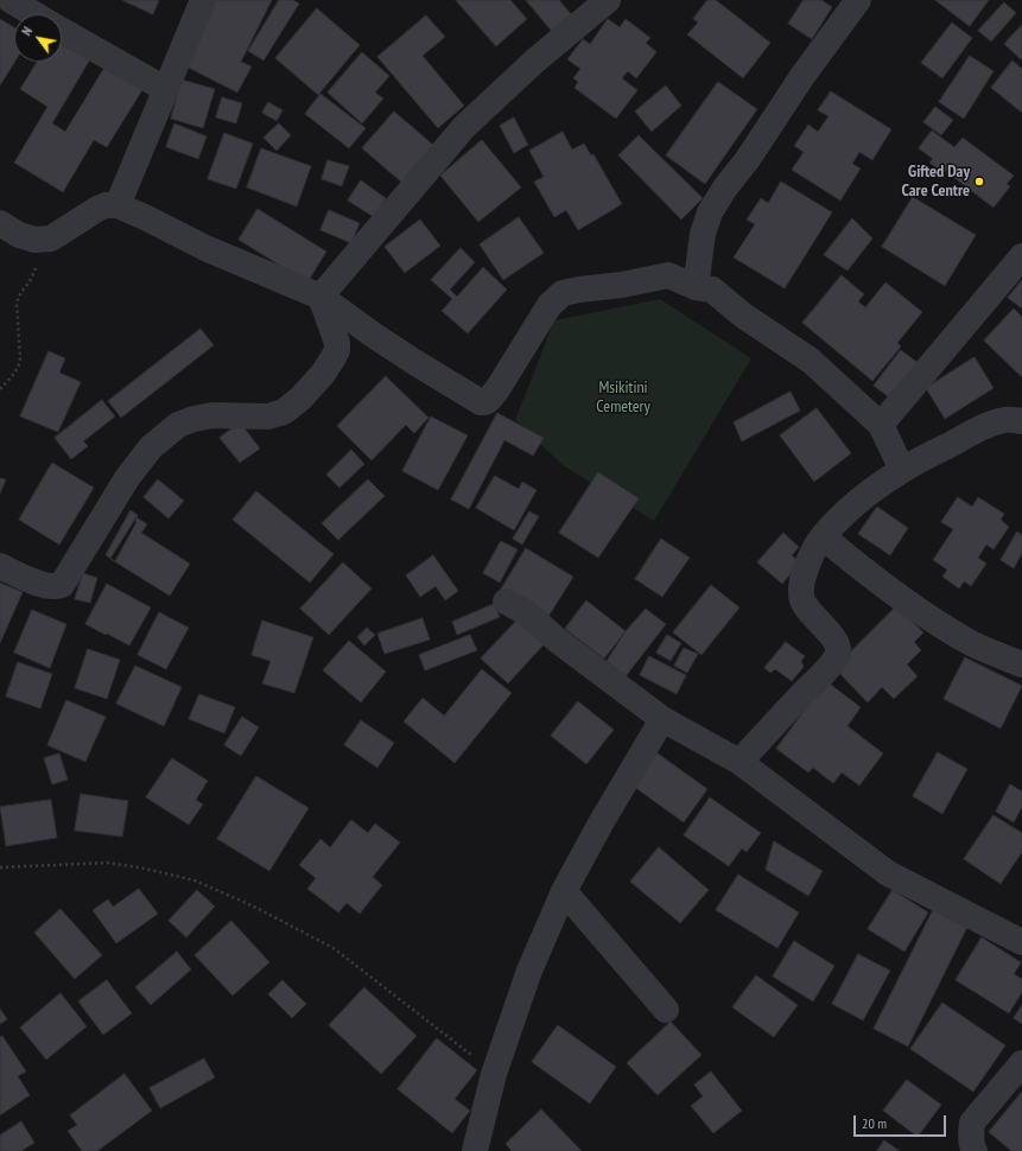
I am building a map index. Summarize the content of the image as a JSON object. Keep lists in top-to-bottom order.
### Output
{
  "parks": ["Msikitini Cemetery"],
  "places": ["Gifted Day Care Centre"],
  "scale_bar": "20 m",
  "north": "top left"
}
